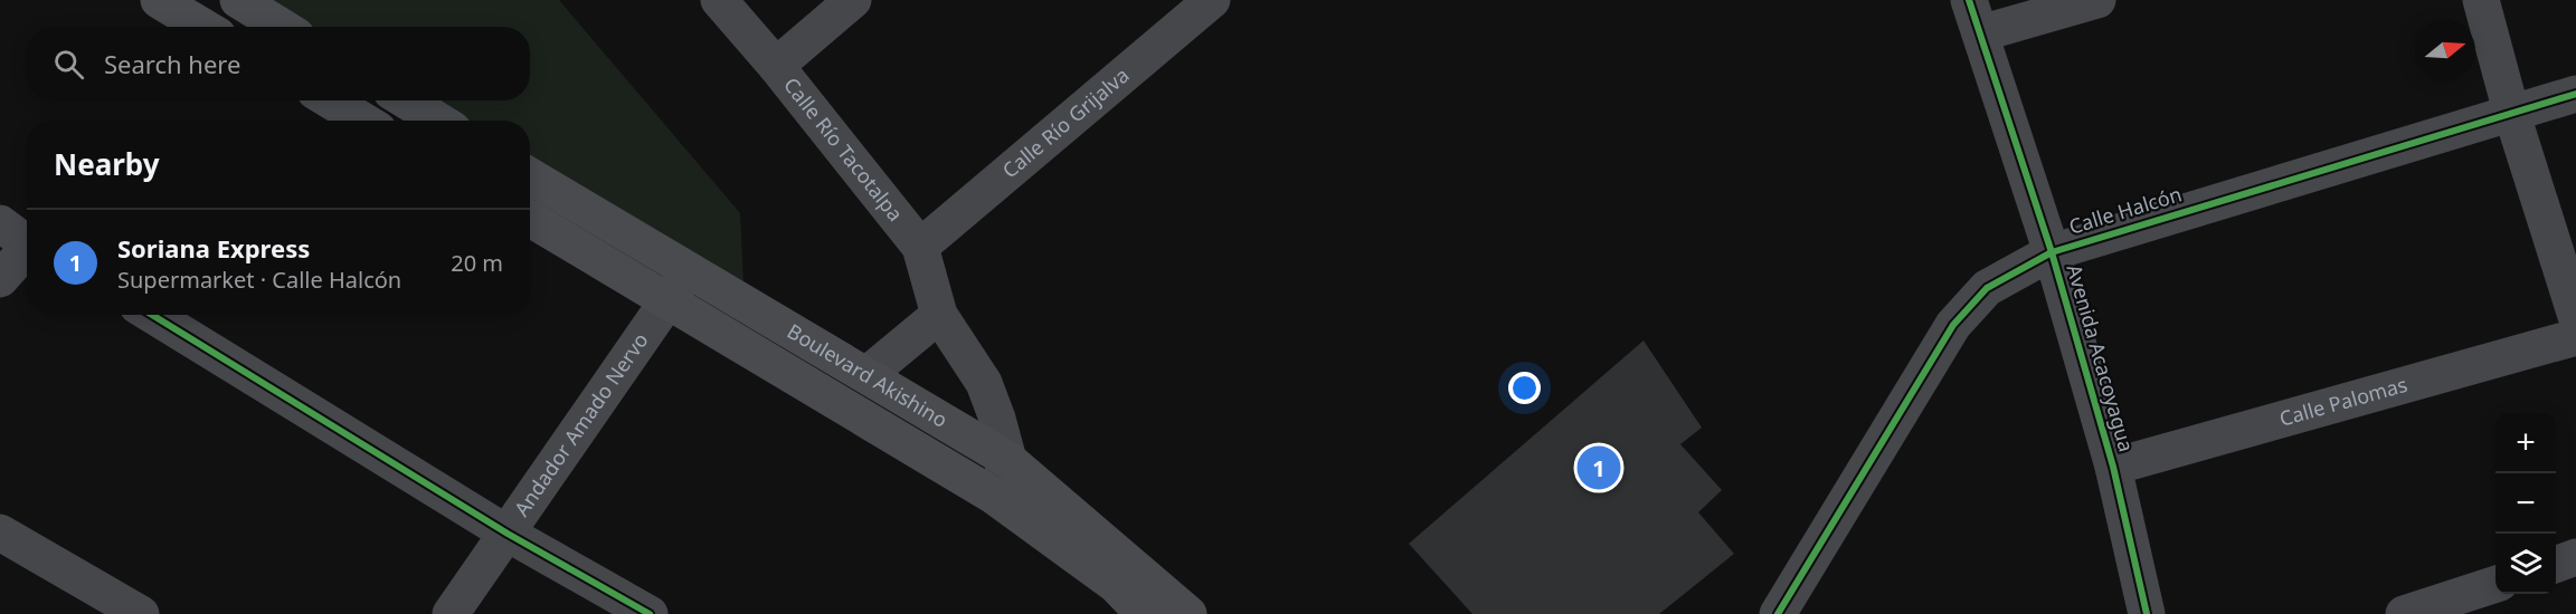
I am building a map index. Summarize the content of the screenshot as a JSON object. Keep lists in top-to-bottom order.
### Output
{
  "streets": {
    "main road": ["Boulevard Akishino"],
    "street": [
      "Calle Río Grijalva",
      "Calle Río Tacotalpa",
      "Calle Halcón",
      "Avenida Acacoyagua",
      "Calle Palomas",
      "Andador Amado Nervo"
    ]
  },
  "crossings": [
    ["Calle Río Grijalva", "Calle Río Tacotalpa"],
    ["Calle Río Tacotalpa", "Boulevard Akishino"],
    ["Calle Halcón", "Avenida Acacoyagua"],
    ["Avenida Acacoyagua", "Calle Palomas"],
    ["Boulevard Akishino", "Andador Amado Nervo"]
  ],
  "north": "right",
  "page": {
    "search": "Search here",
    "heading": "Nearby",
    "list": [
      {
        "mark": "1",
        "name": "Soriana Express",
        "note": "Supermarket · Calle Halcón",
        "value": "20 m"
      }
    ],
    "map_buttons": ["+", "−"],
    "pins": "1"
  }
}
